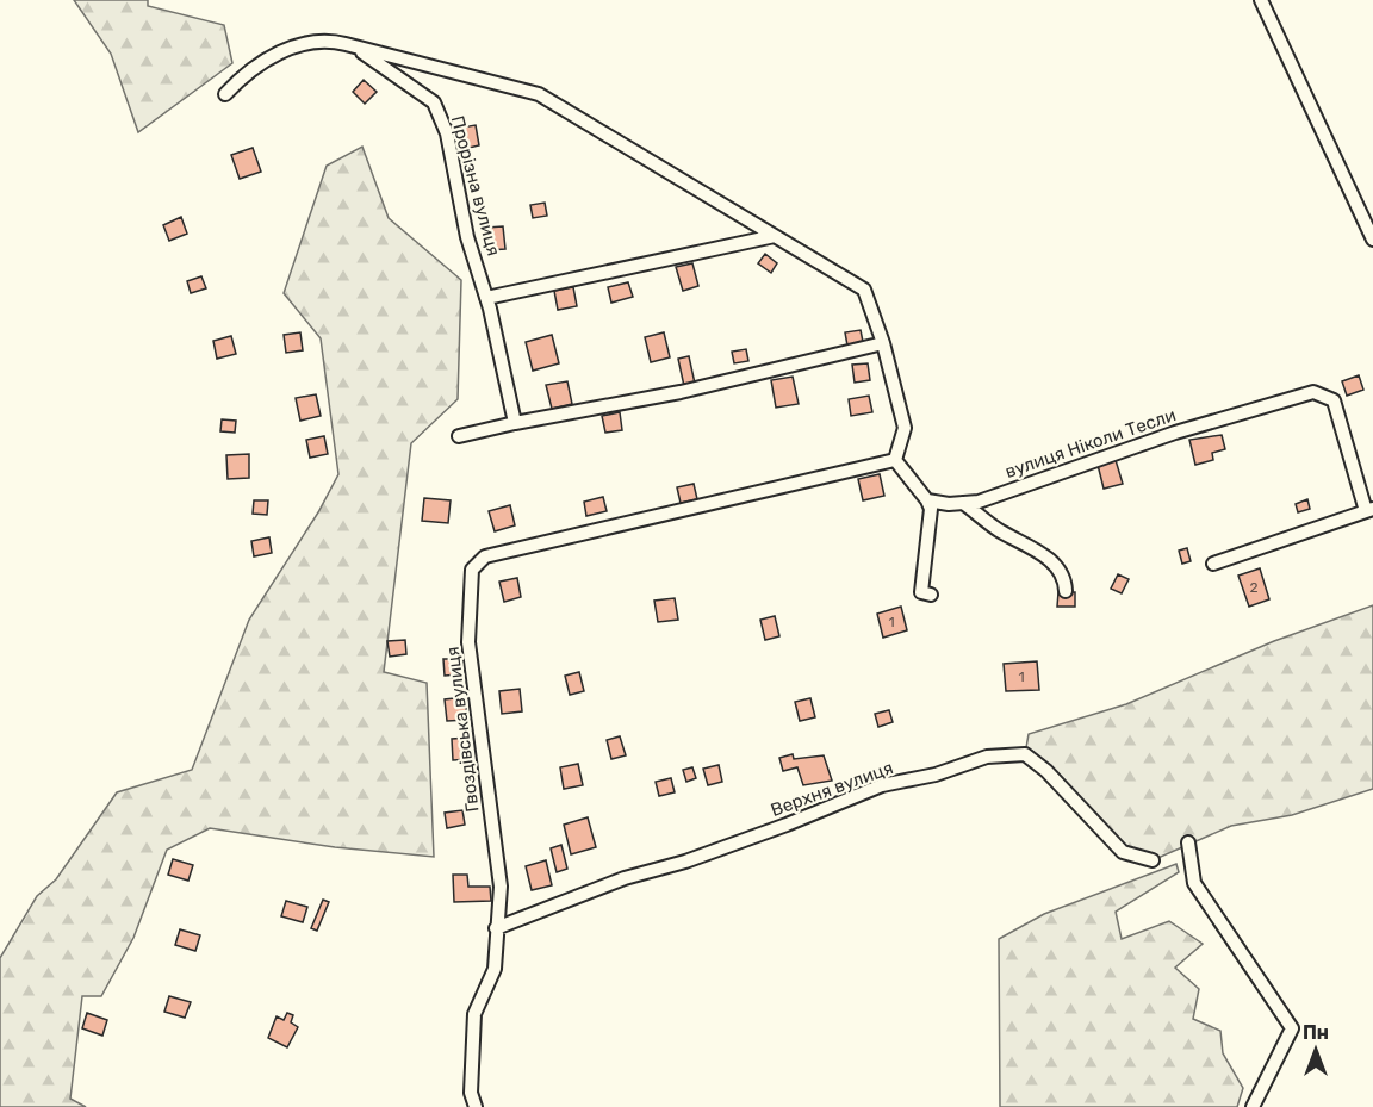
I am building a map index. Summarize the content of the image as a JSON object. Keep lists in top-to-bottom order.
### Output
{
  "streets": {
    "street": [
      "Прорізна вулиця",
      "вулиця Ніколи Тесли",
      "Гвоздівська вулиця",
      "Верхня вулиця"
    ]
  },
  "crossings": [
    ["Гвоздівська вулиця", "Верхня вулиця"]
  ],
  "house_numbers": ["2", "1", "1"],
  "north": "top"
}
